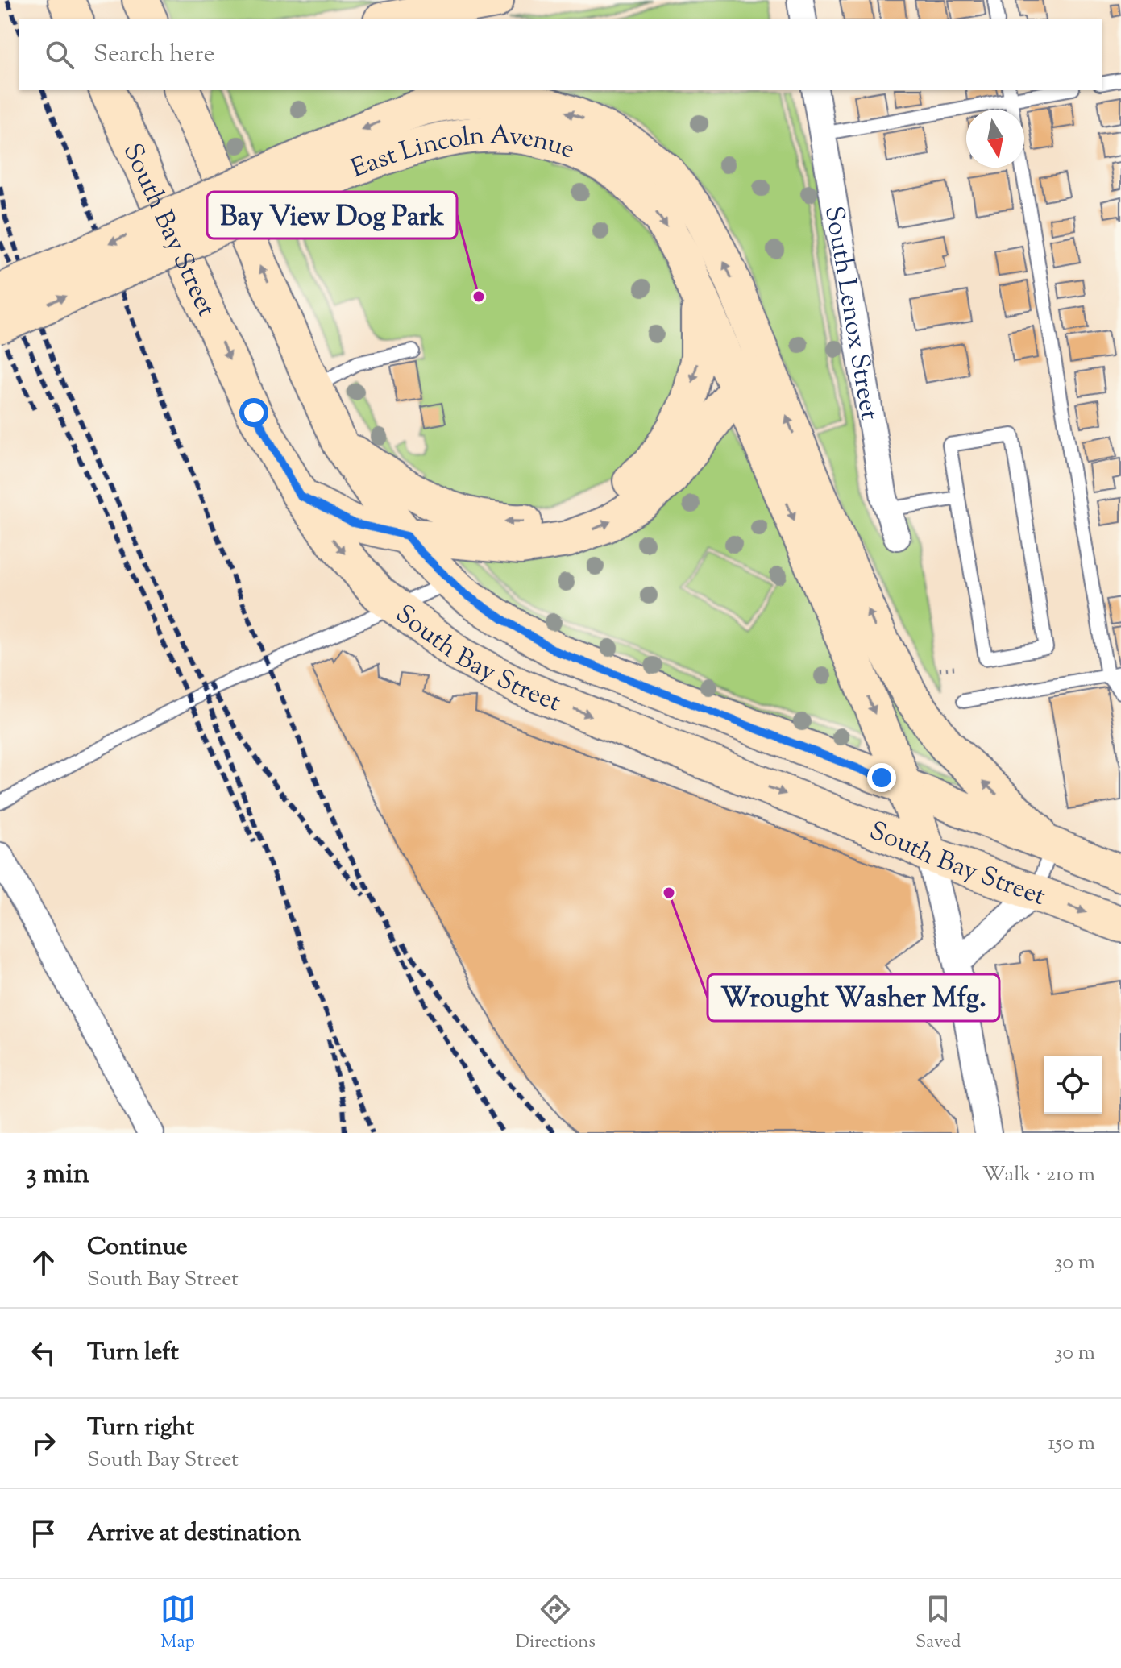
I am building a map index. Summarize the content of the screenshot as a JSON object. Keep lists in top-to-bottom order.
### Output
{
  "streets": {
    "main road": ["East Lincoln Avenue", "South Bay Street"],
    "street": ["South Lenox Street"]
  },
  "crossings": [
    ["East Lincoln Avenue", "South Bay Street"]
  ],
  "places": ["Bay View Dog Park", "Wrought Washer Mfg."],
  "north": "bottom",
  "page": {
    "search": "Search here",
    "heading": ["3 min", "Walk · 210 m"],
    "list": [
      ["Continue", "South Bay Street", "30 m"],
      ["Turn left", "30 m"],
      ["Turn right", "South Bay Street", "150 m"],
      "Arrive at destination"
    ],
    "nav": ["Map", "Directions", "Saved"]
  }
}
